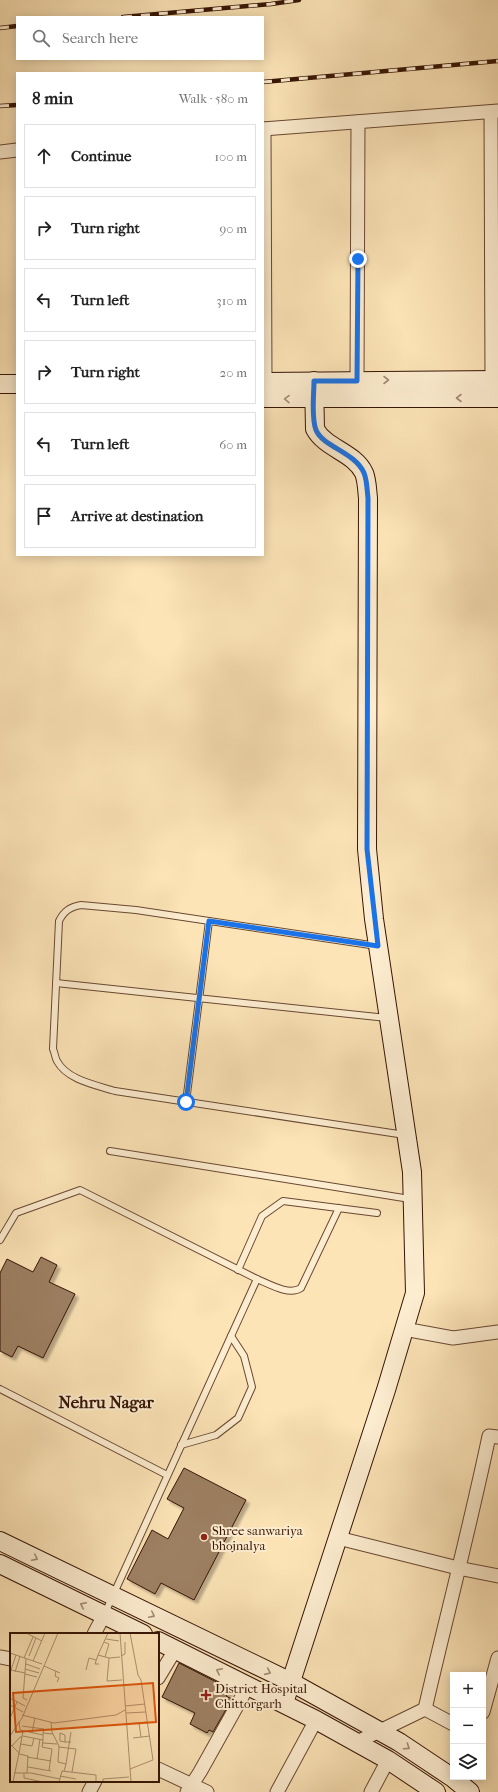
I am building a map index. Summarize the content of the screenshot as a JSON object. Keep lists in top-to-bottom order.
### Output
{
  "districts": ["Nehru Nagar"],
  "places": {
    "other": ["Shree sanwariya bhojnalya"],
    "health": ["District Hospital Chittorgarh"]
  },
  "page": {
    "search": "Search here",
    "heading": ["8 min", "Walk · 580 m"],
    "list": [
      ["Continue", "100 m"],
      ["Turn right", "90 m"],
      ["Turn left", "310 m"],
      ["Turn right", "20 m"],
      ["Turn left", "60 m"],
      "Arrive at destination"
    ],
    "map_buttons": ["+", "−"]
  }
}
